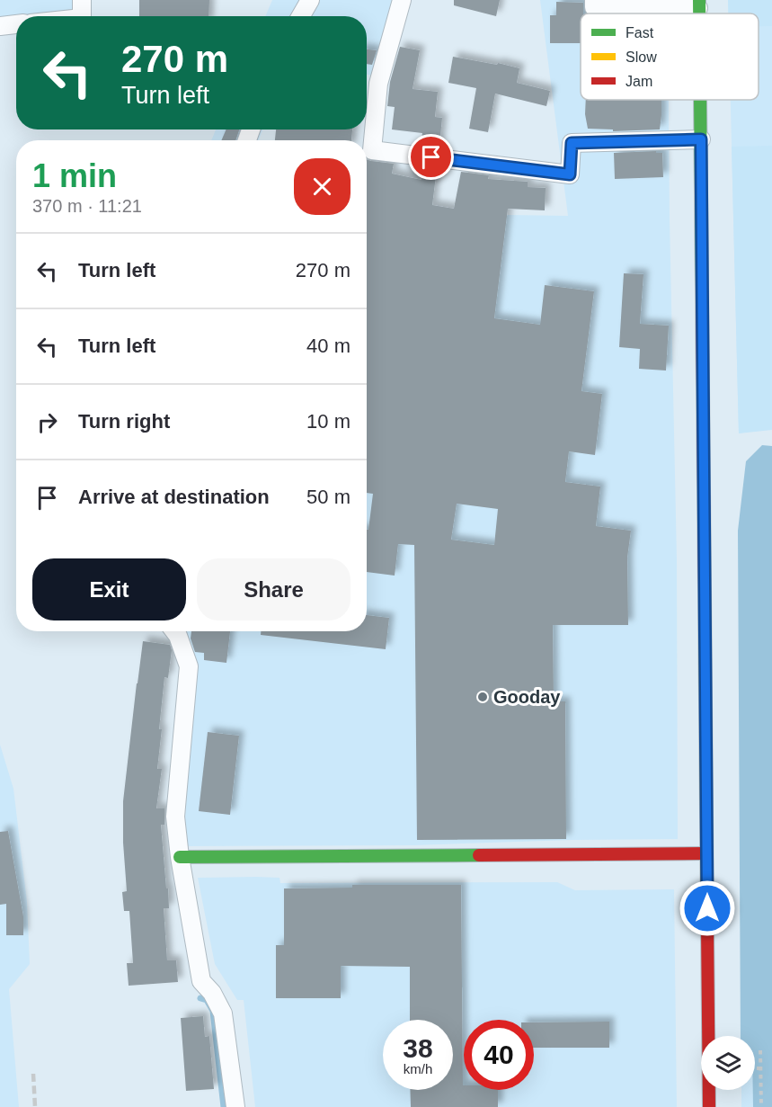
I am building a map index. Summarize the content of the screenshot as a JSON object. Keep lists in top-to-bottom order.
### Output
{
  "places": ["Gooday"],
  "legend": ["Fast", "Slow", "Jam"],
  "page": {
    "turn": ["270 m", "Turn left"],
    "heading": ["1 min", "370 m · 11:21"],
    "list": [
      {
        "name": "Turn left",
        "value": "270 m"
      },
      {
        "name": "Turn left",
        "value": "40 m"
      },
      {
        "name": "Turn right",
        "value": "10 m"
      },
      {
        "name": "Arrive at destination",
        "value": "50 m"
      }
    ],
    "buttons": ["Exit", "Share"],
    "speed": "38 km/h",
    "limit": "40"
  }
}
